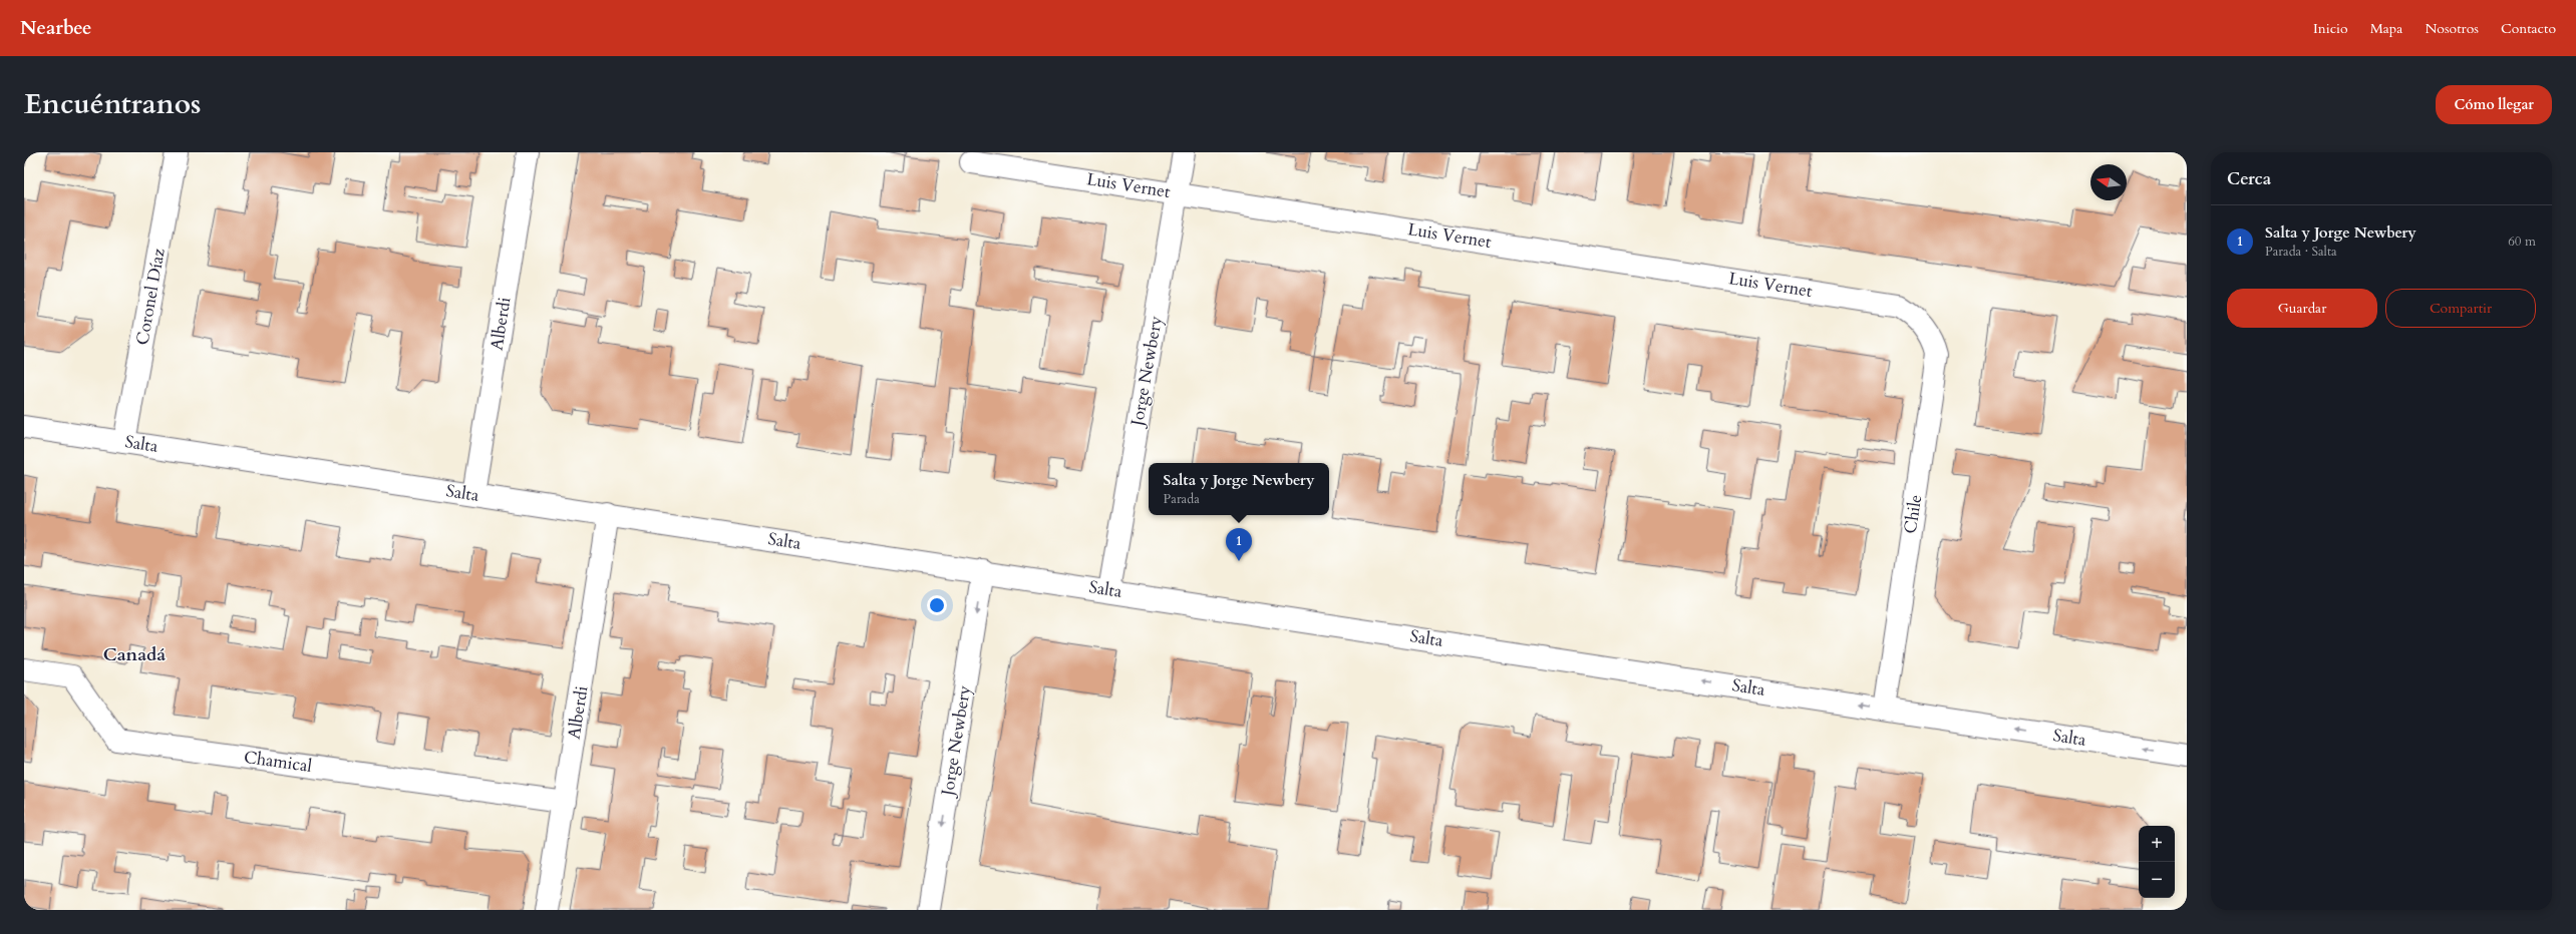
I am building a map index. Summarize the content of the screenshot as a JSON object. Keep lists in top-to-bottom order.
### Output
{
  "streets": {
    "street": [
      "Luis Vernet",
      "Coronel Díaz",
      "Alberdi",
      "Jorge Newbery",
      "Salta",
      "Chile",
      "Chamical"
    ]
  },
  "crossings": [
    ["Luis Vernet", "Jorge Newbery"],
    ["Luis Vernet", "Chile"],
    ["Coronel Díaz", "Salta"],
    ["Alberdi", "Salta"],
    ["Alberdi", "Chamical"],
    ["Jorge Newbery", "Salta"],
    ["Salta", "Chile"]
  ],
  "one_way": ["Jorge Newbery", "Salta"],
  "districts": ["Canadá"],
  "north": "left",
  "page": {
    "header": "Nearbee",
    "nav": [
      "Inicio",
      "Mapa",
      "Nosotros",
      "Contacto"
    ],
    "title": "Encuéntranos",
    "buttons": [
      "Cómo llegar",
      ["Guardar", "Compartir"]
    ],
    "heading": "Cerca",
    "list": [
      {
        "mark": "1",
        "name": "Salta y Jorge Newbery",
        "note": "Parada · Salta",
        "value": "60 m"
      }
    ],
    "popup": ["Salta y Jorge Newbery", "Parada"],
    "pins": "1",
    "map_buttons": ["+", "−"]
  }
}
